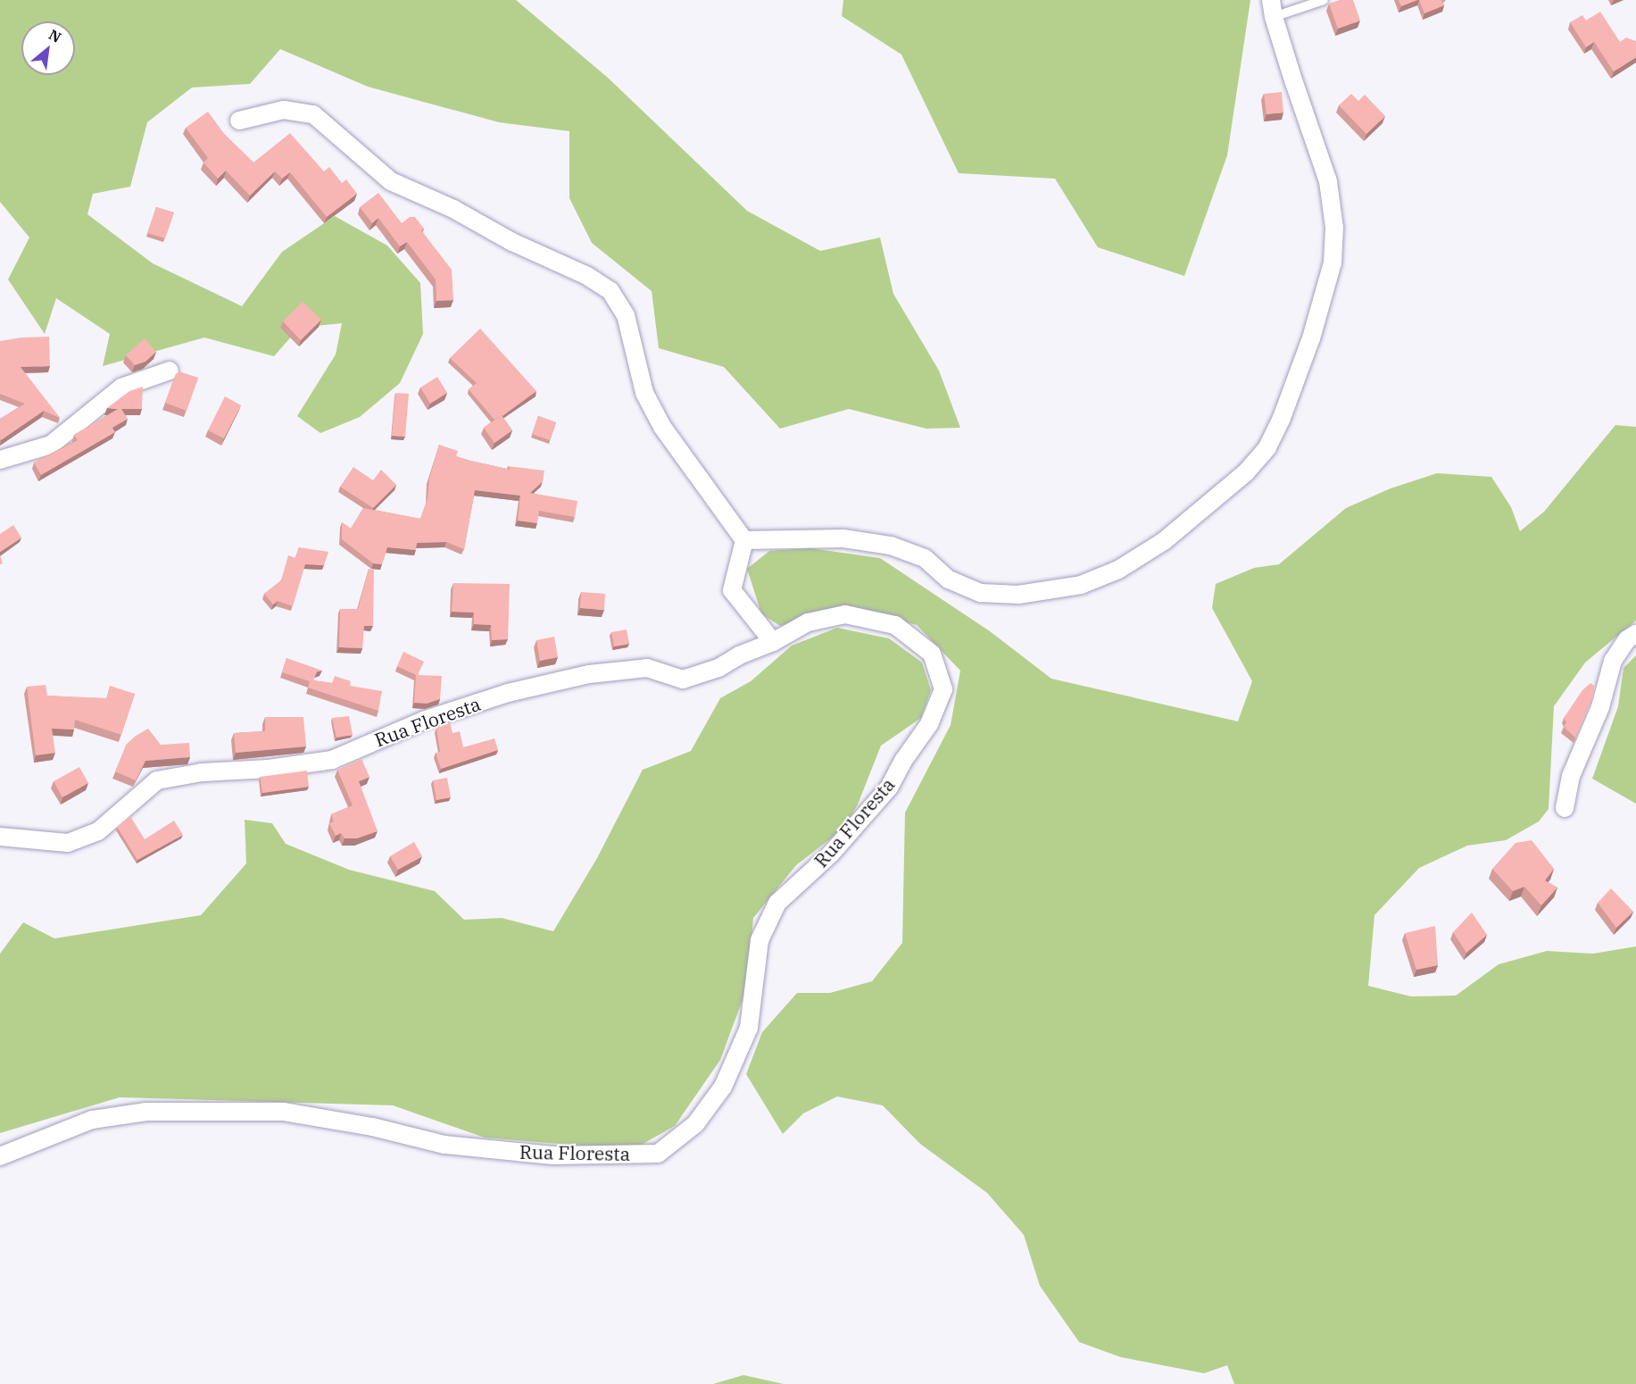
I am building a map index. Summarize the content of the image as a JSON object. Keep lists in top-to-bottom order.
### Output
{
  "streets": {
    "street": ["Rua Floresta"]
  },
  "north": "top right"
}
